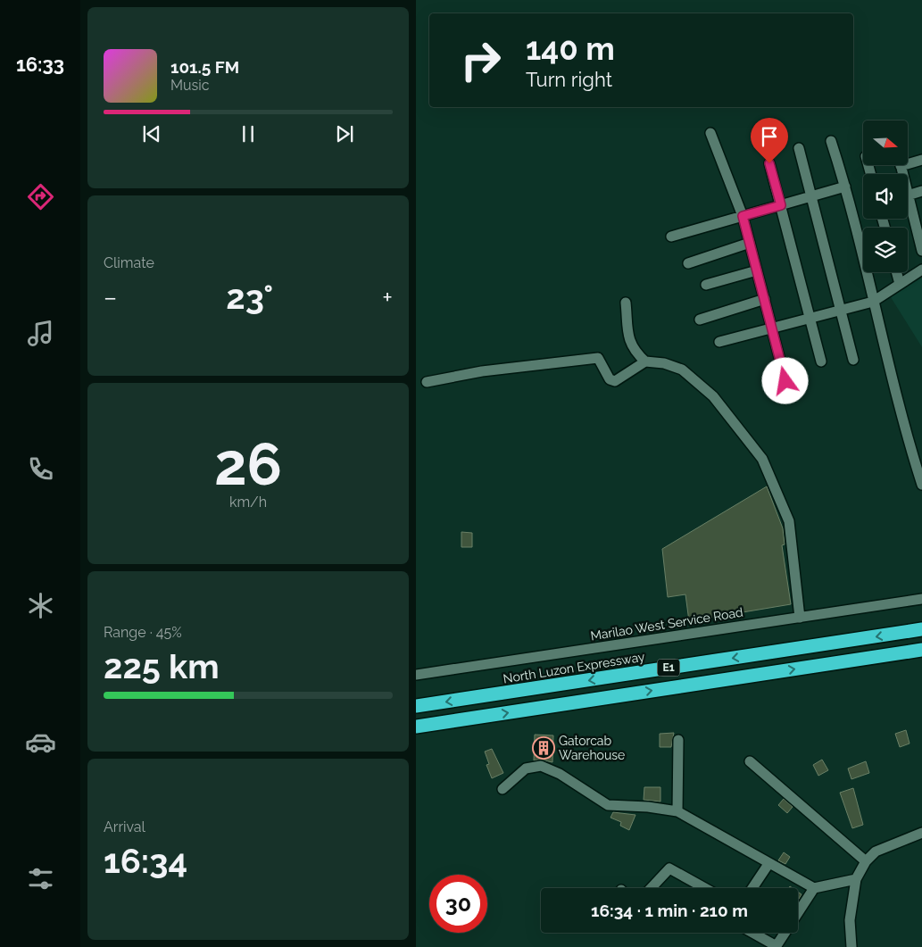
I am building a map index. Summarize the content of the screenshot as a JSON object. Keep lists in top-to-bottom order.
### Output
{
  "streets": {
    "highway": ["North Luzon Expressway", "E1"],
    "street": ["Marilao West Service Road"]
  },
  "places": {
    "building": ["Gatorcab Warehouse"]
  },
  "north": "right",
  "page": {
    "tabs": "16:33",
    "turn": ["140 m", "Turn right"],
    "song": ["101.5 FM", "Music"],
    "tile": [
      "Climate",
      ["26", "km/h"],
      ["Range · 45%", "225 km"],
      ["Arrival", "16:34"]
    ],
    "heat": ["−", "23°", "+"],
    "limit": "30",
    "trip": "16:34 · 1 min · 210 m"
  }
}
